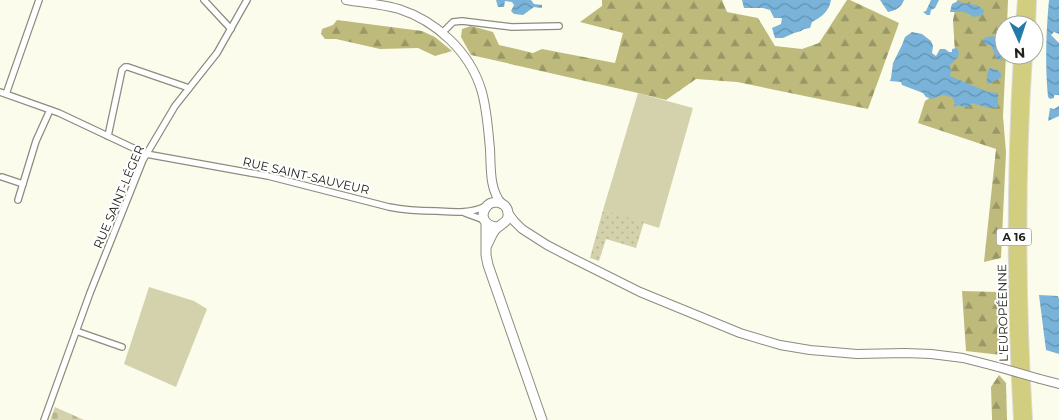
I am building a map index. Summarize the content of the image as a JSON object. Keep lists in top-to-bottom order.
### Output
{
  "streets": {
    "highway": ["A 16", "L'EUROPÉENNE"],
    "street": ["RUE SAINT-SAUVEUR", "RUE SAINT-LÉGER"]
  },
  "crossings": [
    ["RUE SAINT-SAUVEUR", "RUE SAINT-LÉGER"]
  ],
  "north": "bottom"
}
